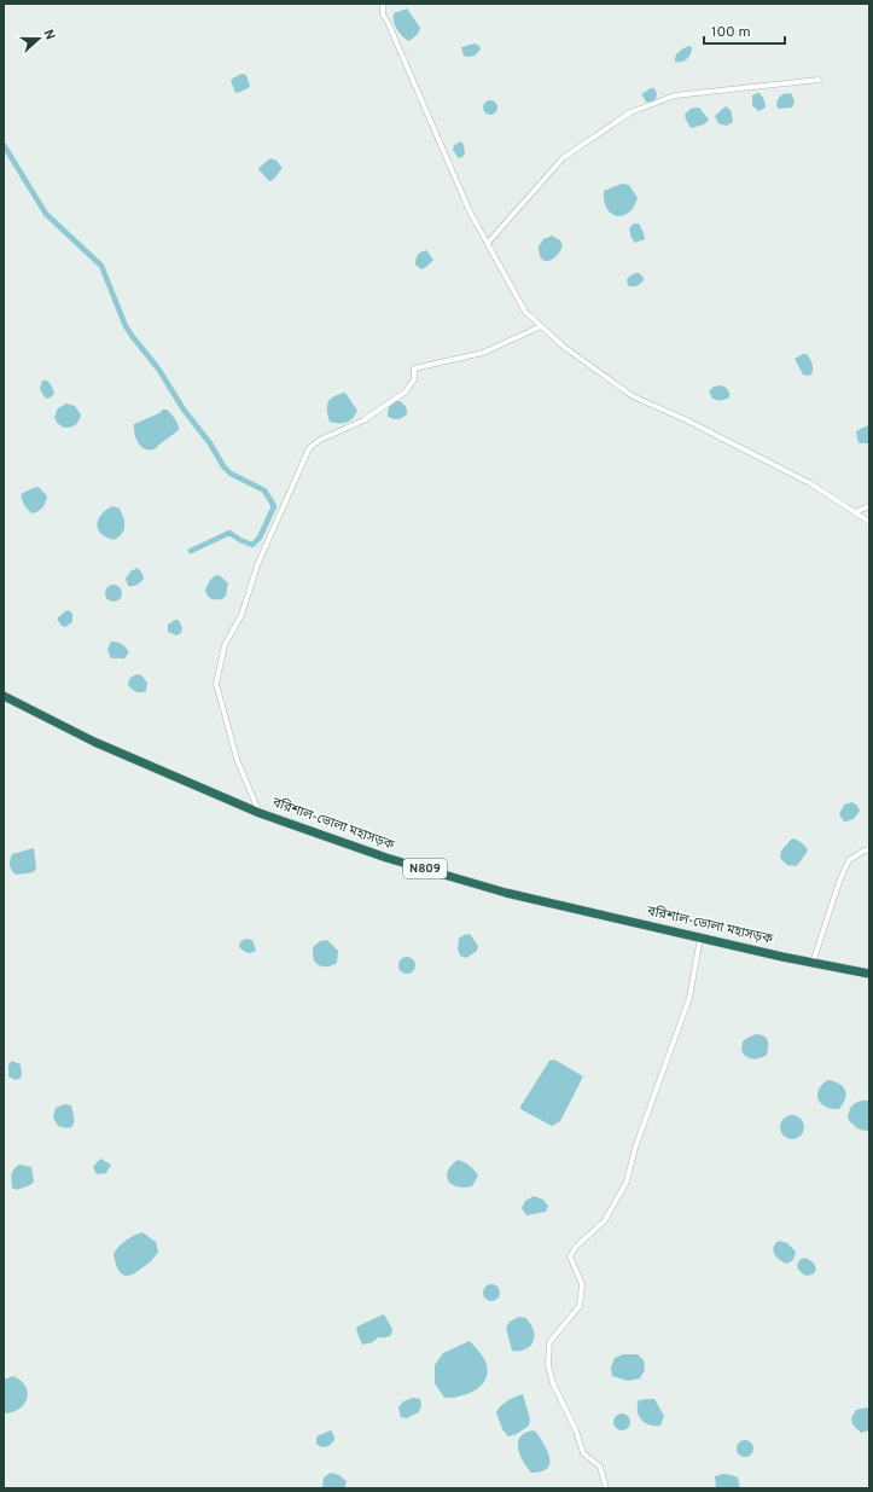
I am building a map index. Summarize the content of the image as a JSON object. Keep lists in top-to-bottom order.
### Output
{
  "streets": {
    "highway": ["বরিশাল-ভোলা মহাসড়ক", "N809"]
  },
  "scale_bar": "100 m",
  "north": "right"
}
